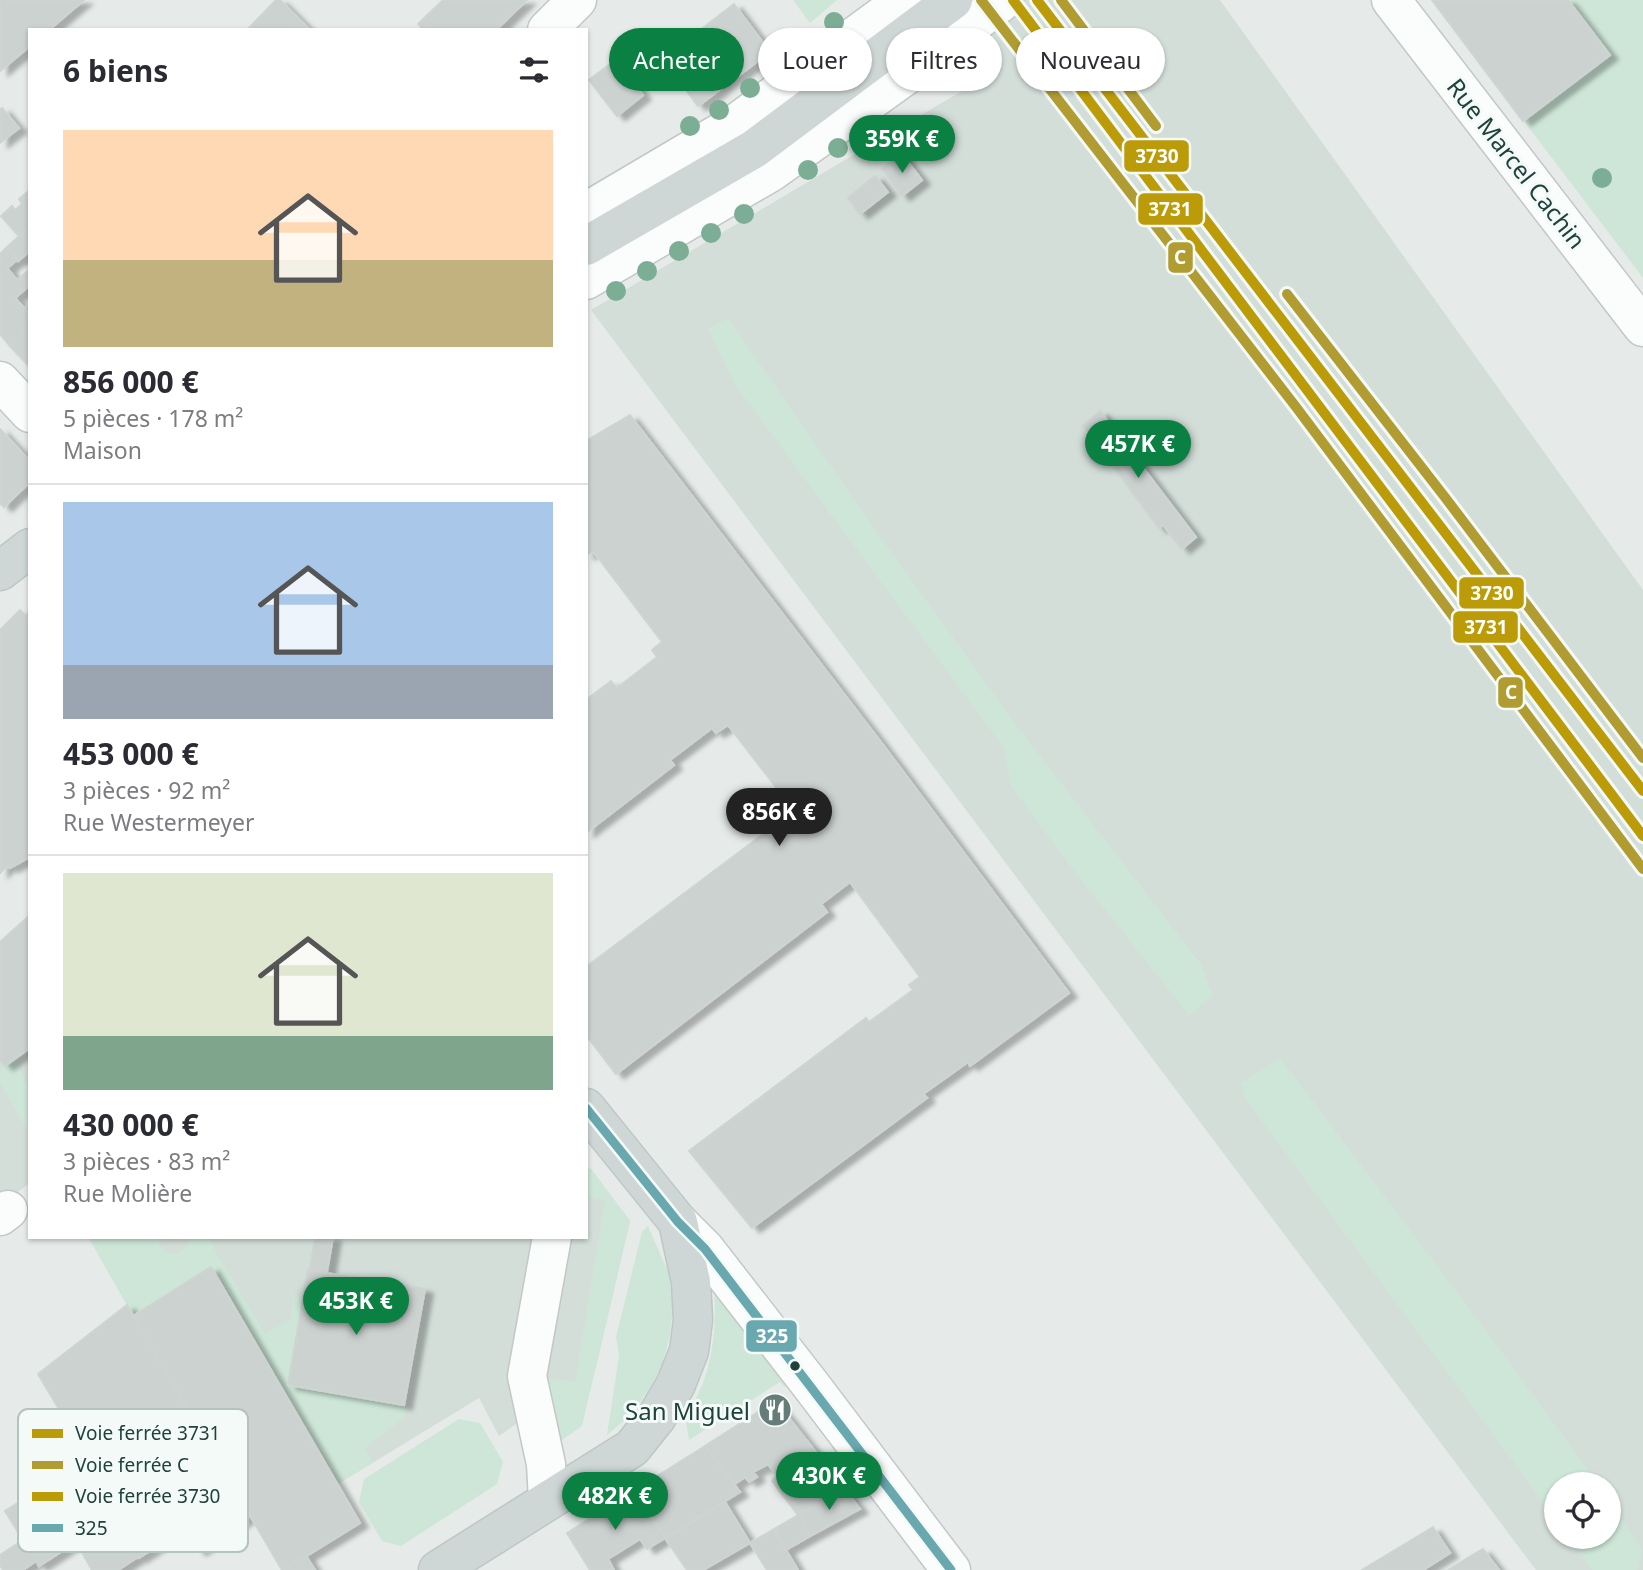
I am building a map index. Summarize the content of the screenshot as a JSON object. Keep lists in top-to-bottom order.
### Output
{
  "streets": {
    "street": ["Rue Marcel Cachin"]
  },
  "places": {
    "restaurant": ["San Miguel"]
  },
  "lines": [
    "rail line 3731",
    "rail line C",
    "rail line 3730",
    "transit line 325"
  ],
  "legend": [
    "Voie ferrée 3731",
    "Voie ferrée C",
    "Voie ferrée 3730",
    "325"
  ],
  "page": {
    "chip": [
      "Acheter",
      "Louer",
      "Filtres",
      "Nouveau"
    ],
    "heading": "6 biens",
    "list": [
      {
        "name": "856 000 €",
        "note": "5 pièces · 178 m² · Maison"
      },
      {
        "name": "453 000 €",
        "note": "3 pièces · 92 m² · Rue Westermeyer"
      },
      {
        "name": "430 000 €",
        "note": "3 pièces · 83 m² · Rue Molière"
      }
    ],
    "price": [
      "359K €",
      "457K €",
      "856K €",
      "453K €",
      "430K €",
      "482K €"
    ]
  }
}
